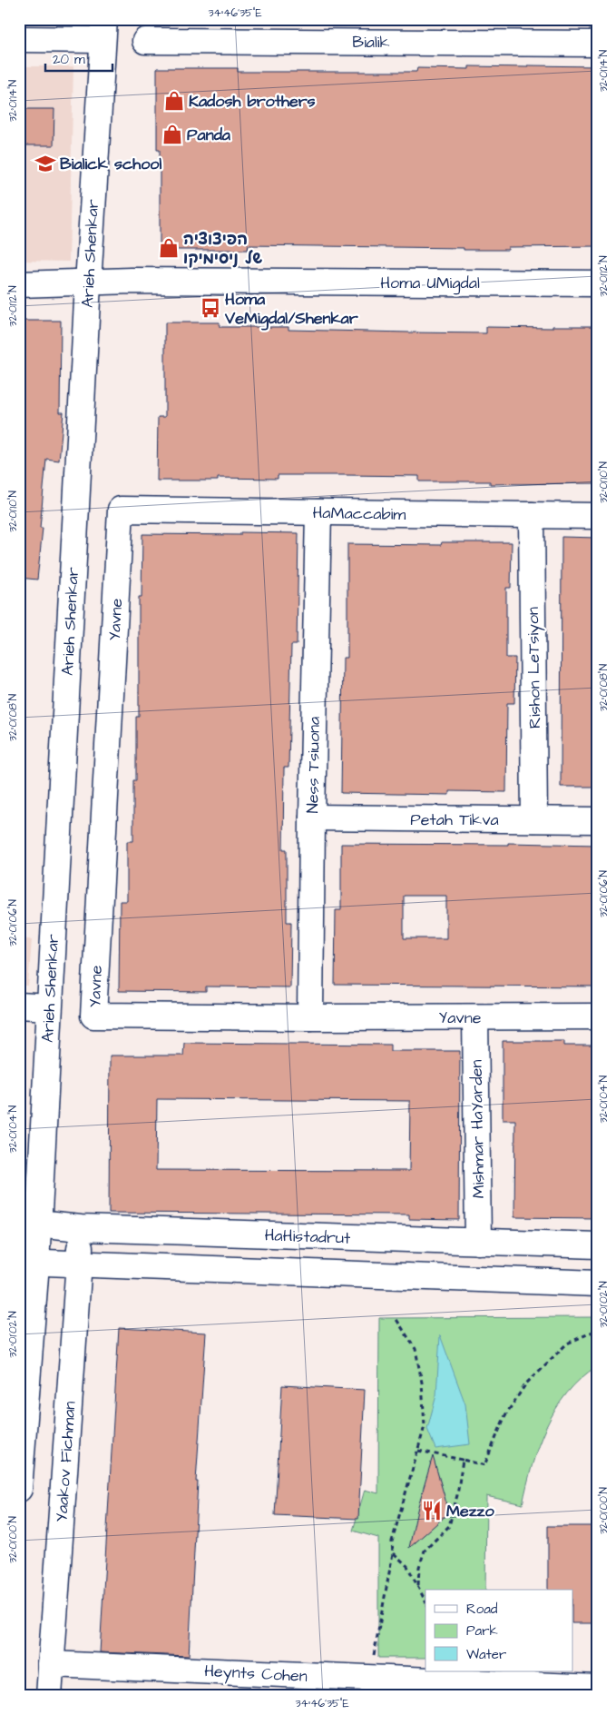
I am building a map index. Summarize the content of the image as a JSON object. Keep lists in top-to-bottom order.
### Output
{
  "streets": {
    "street": [
      "Bialik",
      "Arieh Shenkar",
      "Homa UMigdal",
      "HaMaccabim",
      "Yavne",
      "Rishon LeTsiyon",
      "Ness Tsiuona",
      "Petah Tikva",
      "Mishmar HaYarden",
      "HaHistadrut",
      "Yaakov Fichman",
      "Heynts Cohen"
    ]
  },
  "crossings": [
    ["Arieh Shenkar", "Homa UMigdal"],
    ["Arieh Shenkar", "HaHistadrut"],
    ["HaMaccabim", "Yavne"],
    ["HaMaccabim", "Rishon LeTsiyon"],
    ["HaMaccabim", "Ness Tsiuona"],
    ["Yavne", "Ness Tsiuona"],
    ["Yavne", "Mishmar HaYarden"],
    ["Rishon LeTsiyon", "Petah Tikva"],
    ["Ness Tsiuona", "Petah Tikva"],
    ["Mishmar HaYarden", "HaHistadrut"],
    ["HaHistadrut", "Yaakov Fichman"],
    ["Yaakov Fichman", "Heynts Cohen"]
  ],
  "places": {
    "shop": ["Kadosh brothers", "Panda", "הפיצוציה של ניסימיקו"],
    "school or university": ["Bialick school"],
    "bus stop": ["Homa VeMigdal/Shenkar"],
    "restaurant": ["Mezzo"]
  },
  "legend": ["Road", "Park", "Water"],
  "scale_bar": "20 m",
  "coordinates": [
    "34°46'35\"E",
    "32°01'14\"N",
    "32°01'12\"N",
    "32°01'10\"N",
    "32°01'08\"N",
    "32°01'06\"N",
    "32°01'04\"N",
    "32°01'02\"N",
    "32°01'00\"N"
  ]
}
